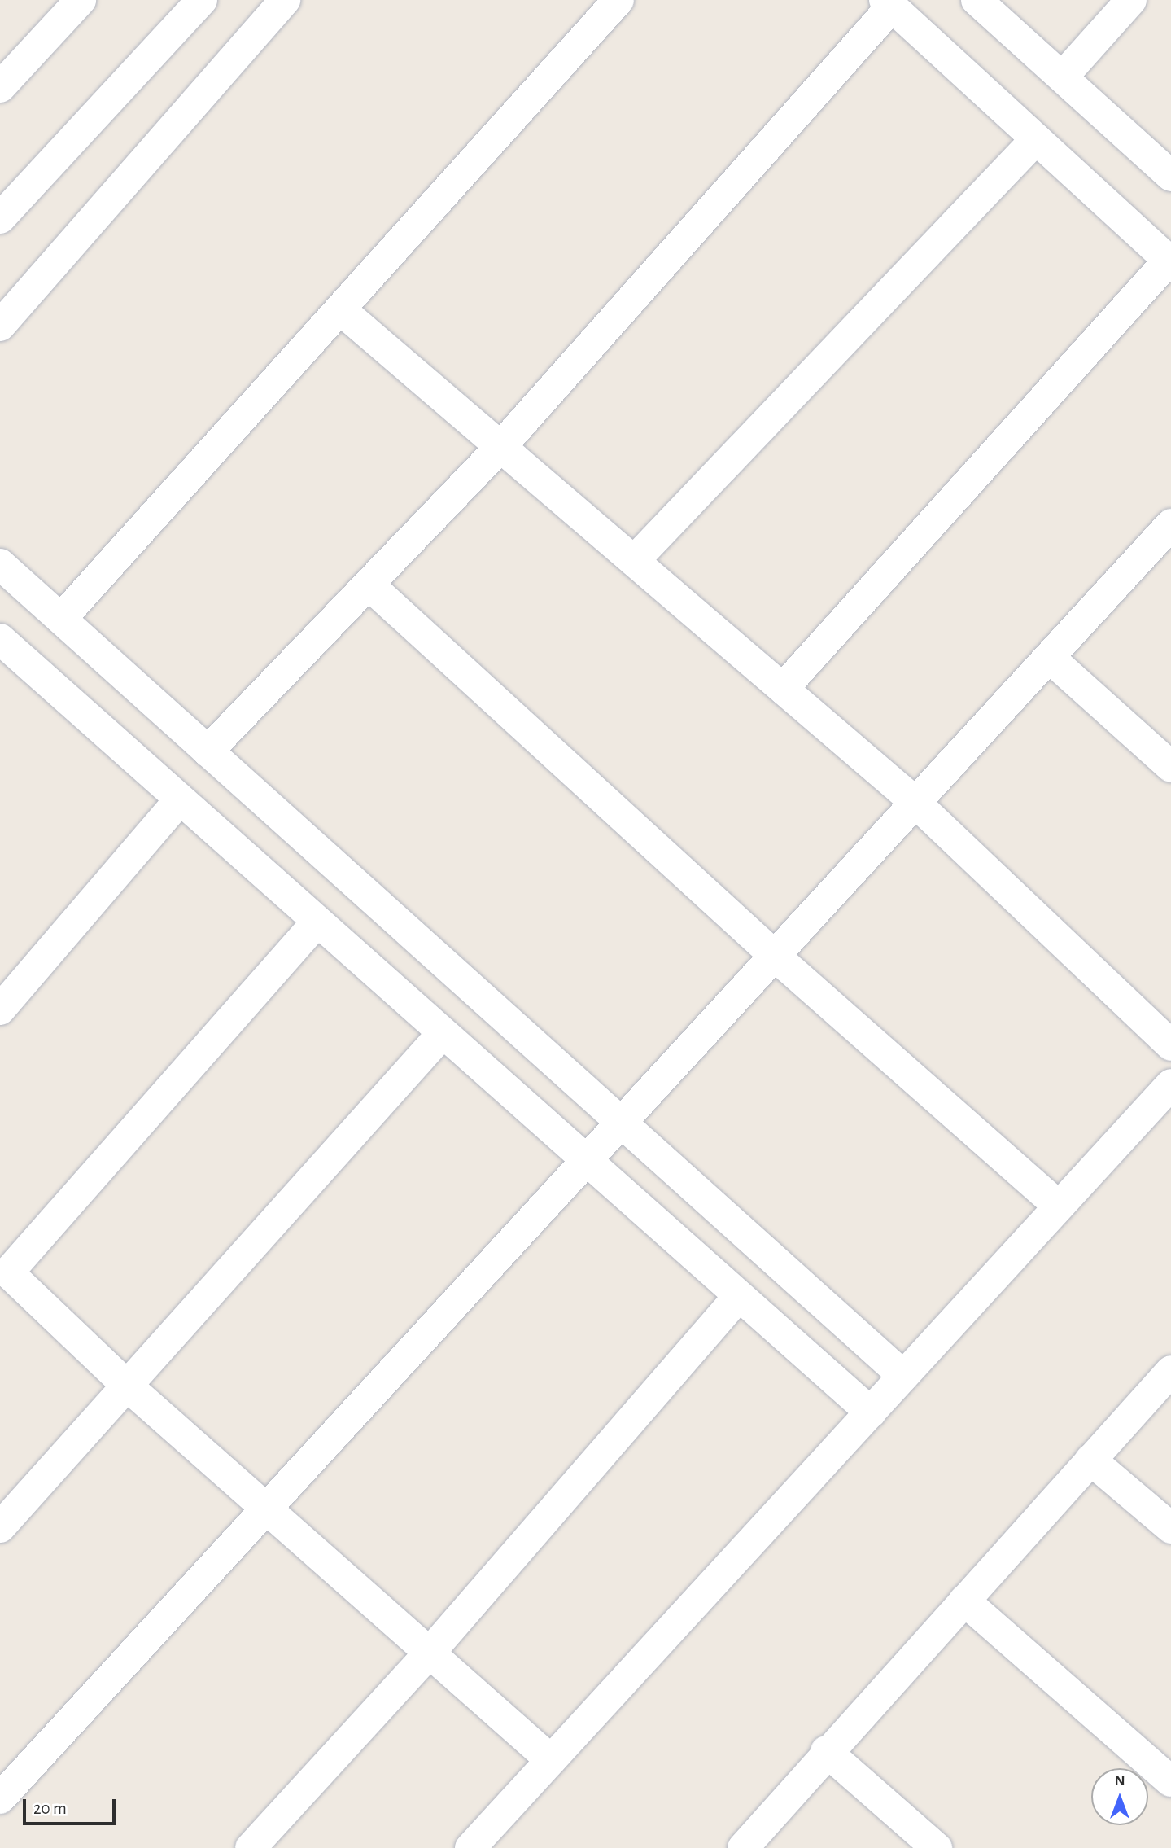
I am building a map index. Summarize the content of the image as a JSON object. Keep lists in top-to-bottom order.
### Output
{
  "scale_bar": "20 m",
  "north": "top"
}
